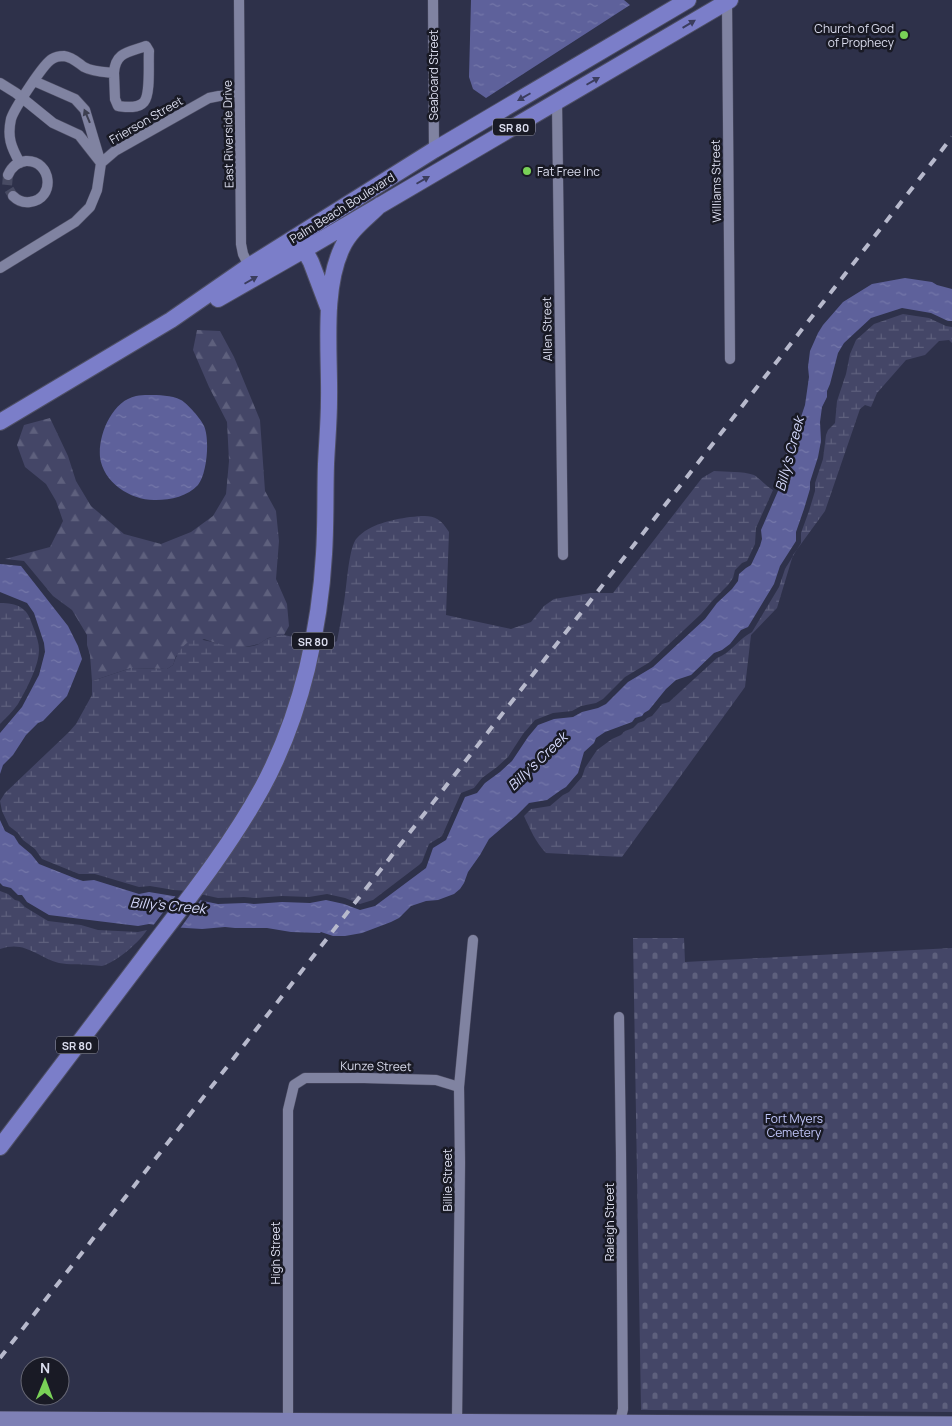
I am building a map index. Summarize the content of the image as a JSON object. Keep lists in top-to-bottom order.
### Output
{
  "streets": {
    "main road": ["SR 80", "Palm Beach Boulevard"],
    "street": [
      "Seaboard Street",
      "Frierson Street",
      "East Riverside Drive",
      "Williams Street",
      "Allen Street",
      "Kunze Street",
      "Billie Street",
      "Raleigh Street",
      "High Street"
    ]
  },
  "crossings": [
    ["Seaboard Street", "Palm Beach Boulevard"],
    ["Frierson Street", "East Riverside Drive"],
    ["SR 80", "Palm Beach Boulevard"],
    ["East Riverside Drive", "Palm Beach Boulevard"],
    ["Williams Street", "Palm Beach Boulevard"],
    ["Palm Beach Boulevard", "Allen Street"],
    ["Kunze Street", "Billie Street"],
    ["Kunze Street", "High Street"]
  ],
  "water": ["Billy's Creek"],
  "parks": ["Fort Myers Cemetery"],
  "places": ["Church of God of Prophecy", "Fat Free Inc"],
  "north": "top"
}
